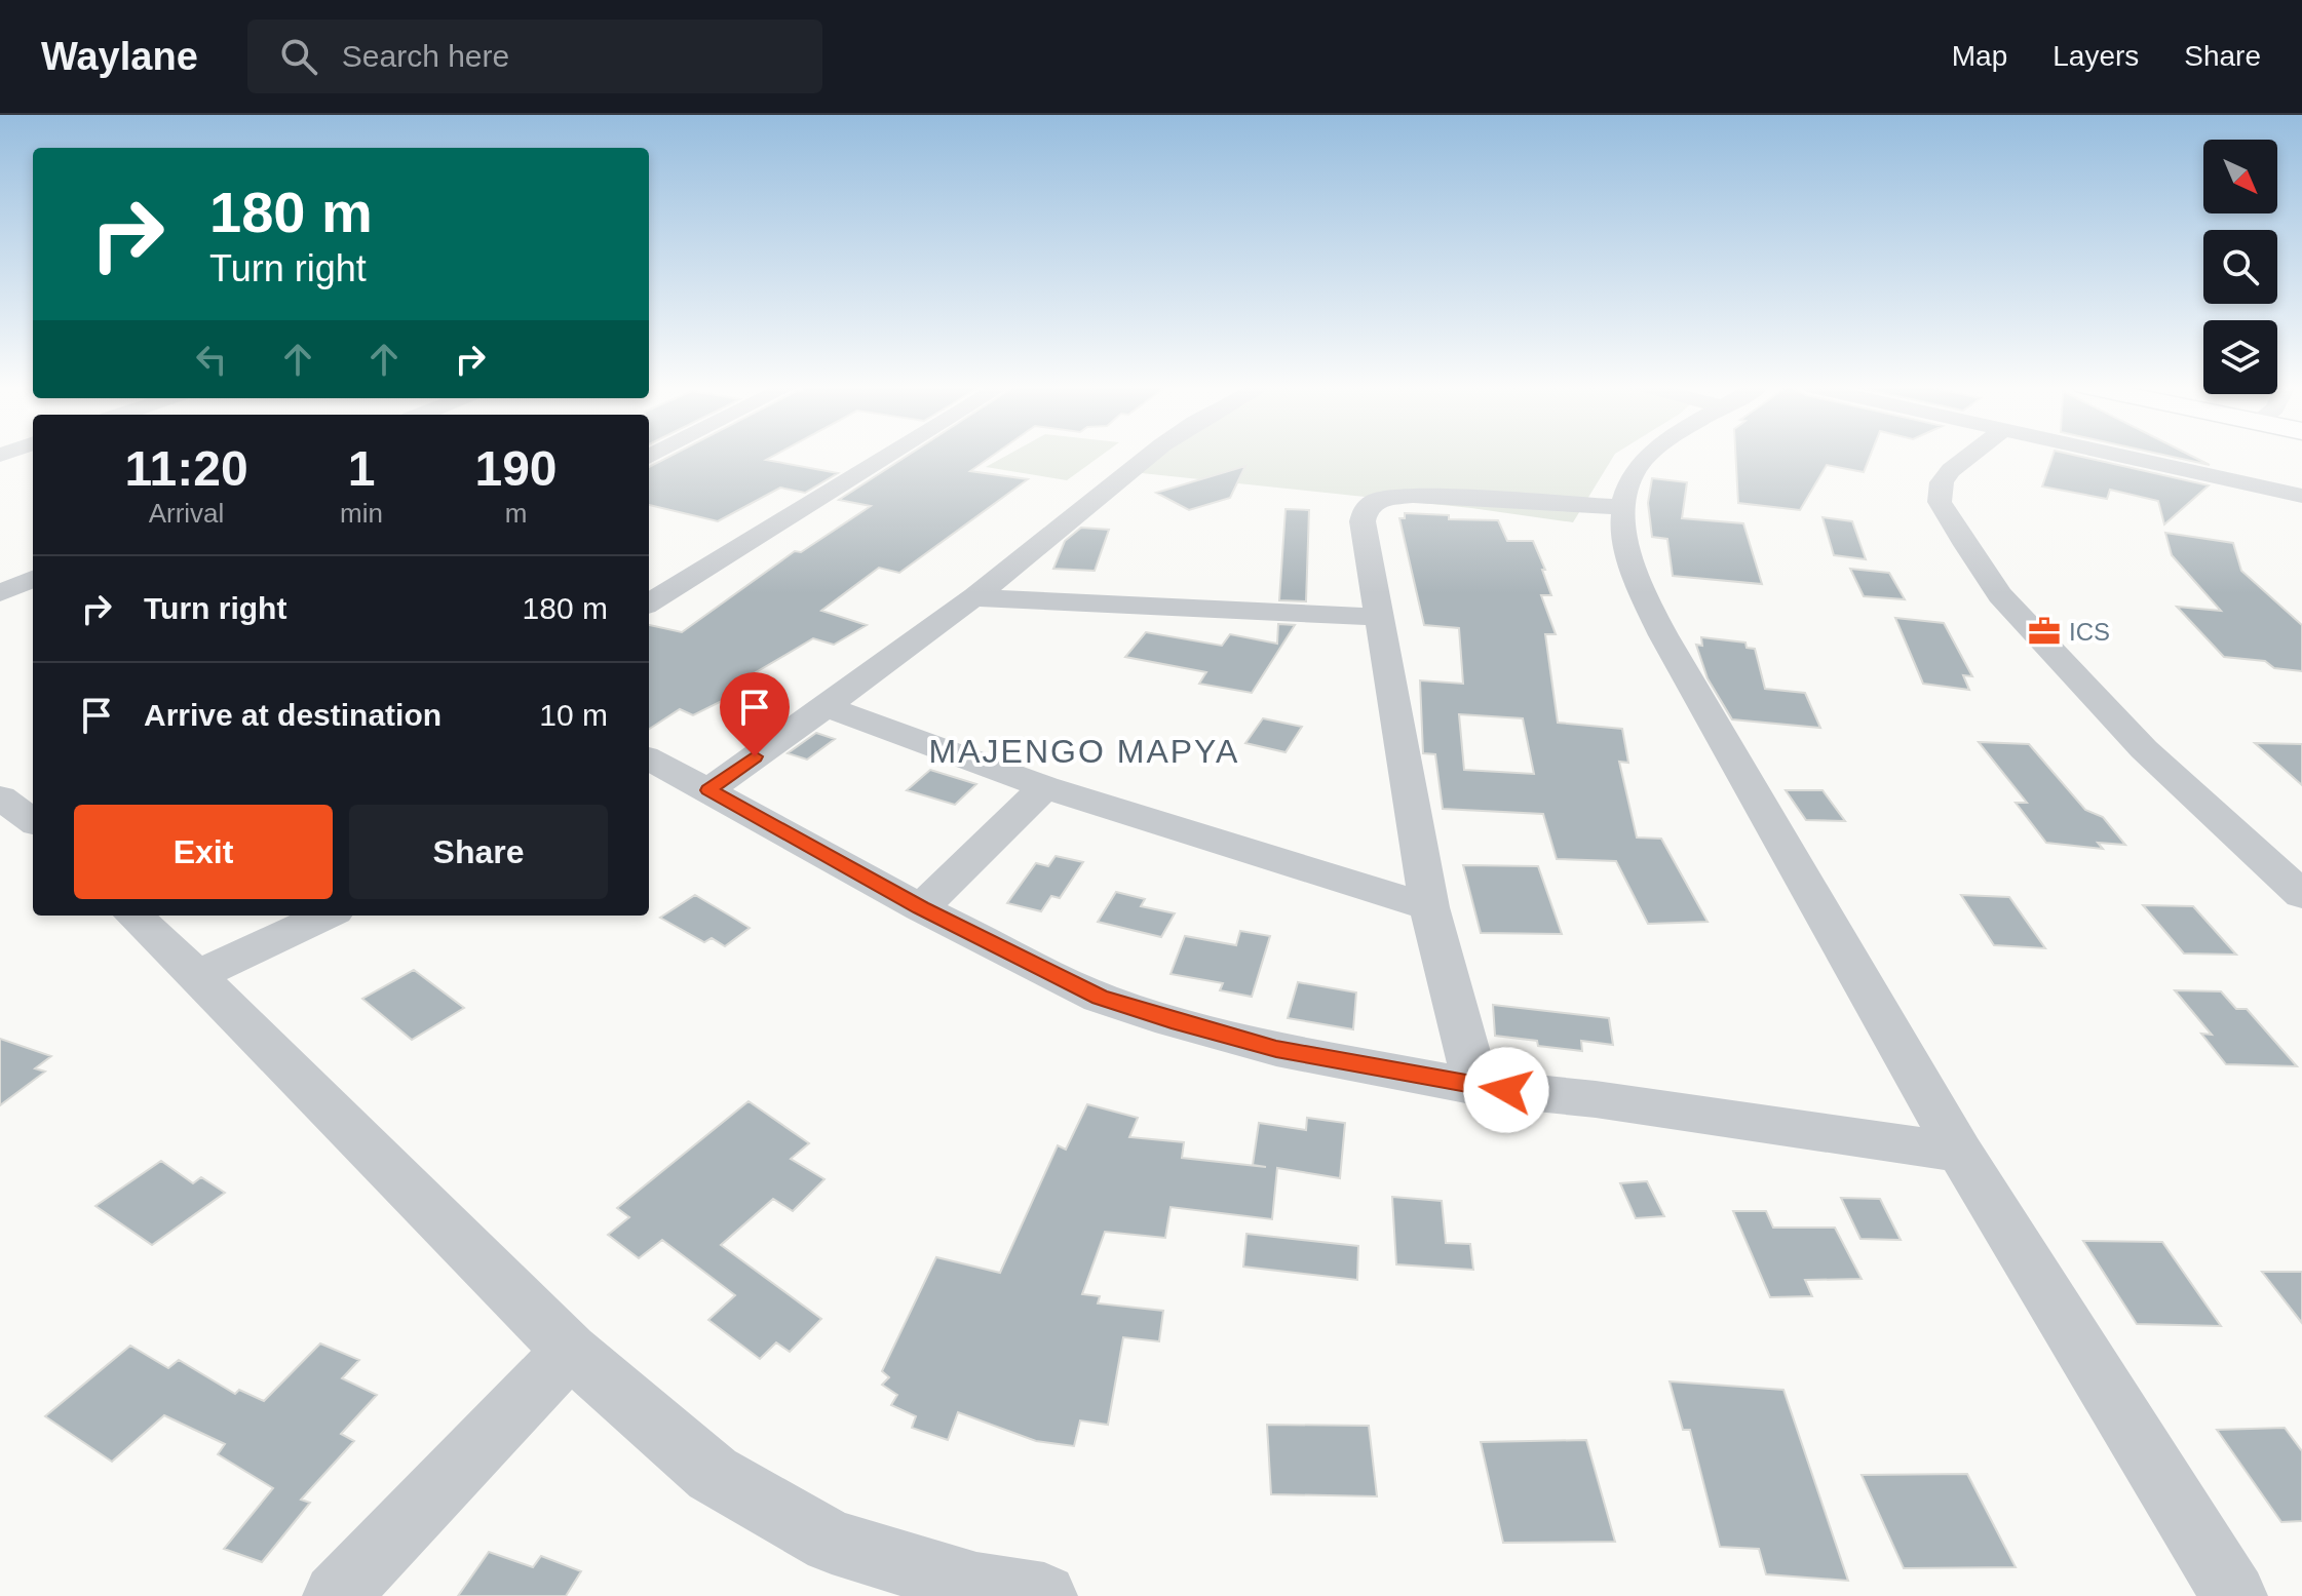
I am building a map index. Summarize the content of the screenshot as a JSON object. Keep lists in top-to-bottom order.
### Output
{
  "districts": ["MAJENGO MAPYA"],
  "places": {
    "office": ["ICS"]
  },
  "north": "bottom right",
  "page": {
    "header": "Waylane",
    "search": "Search here",
    "nav": ["Map", "Layers", "Share"],
    "turn": ["180 m", "Turn right"],
    "eta": [
      "11:20",
      "Arrival",
      "1",
      "min",
      "190",
      "m"
    ],
    "list": [
      {
        "name": "Turn right",
        "value": "180 m"
      },
      {
        "name": "Arrive at destination",
        "value": "10 m"
      }
    ],
    "buttons": ["Exit", "Share"]
  }
}
